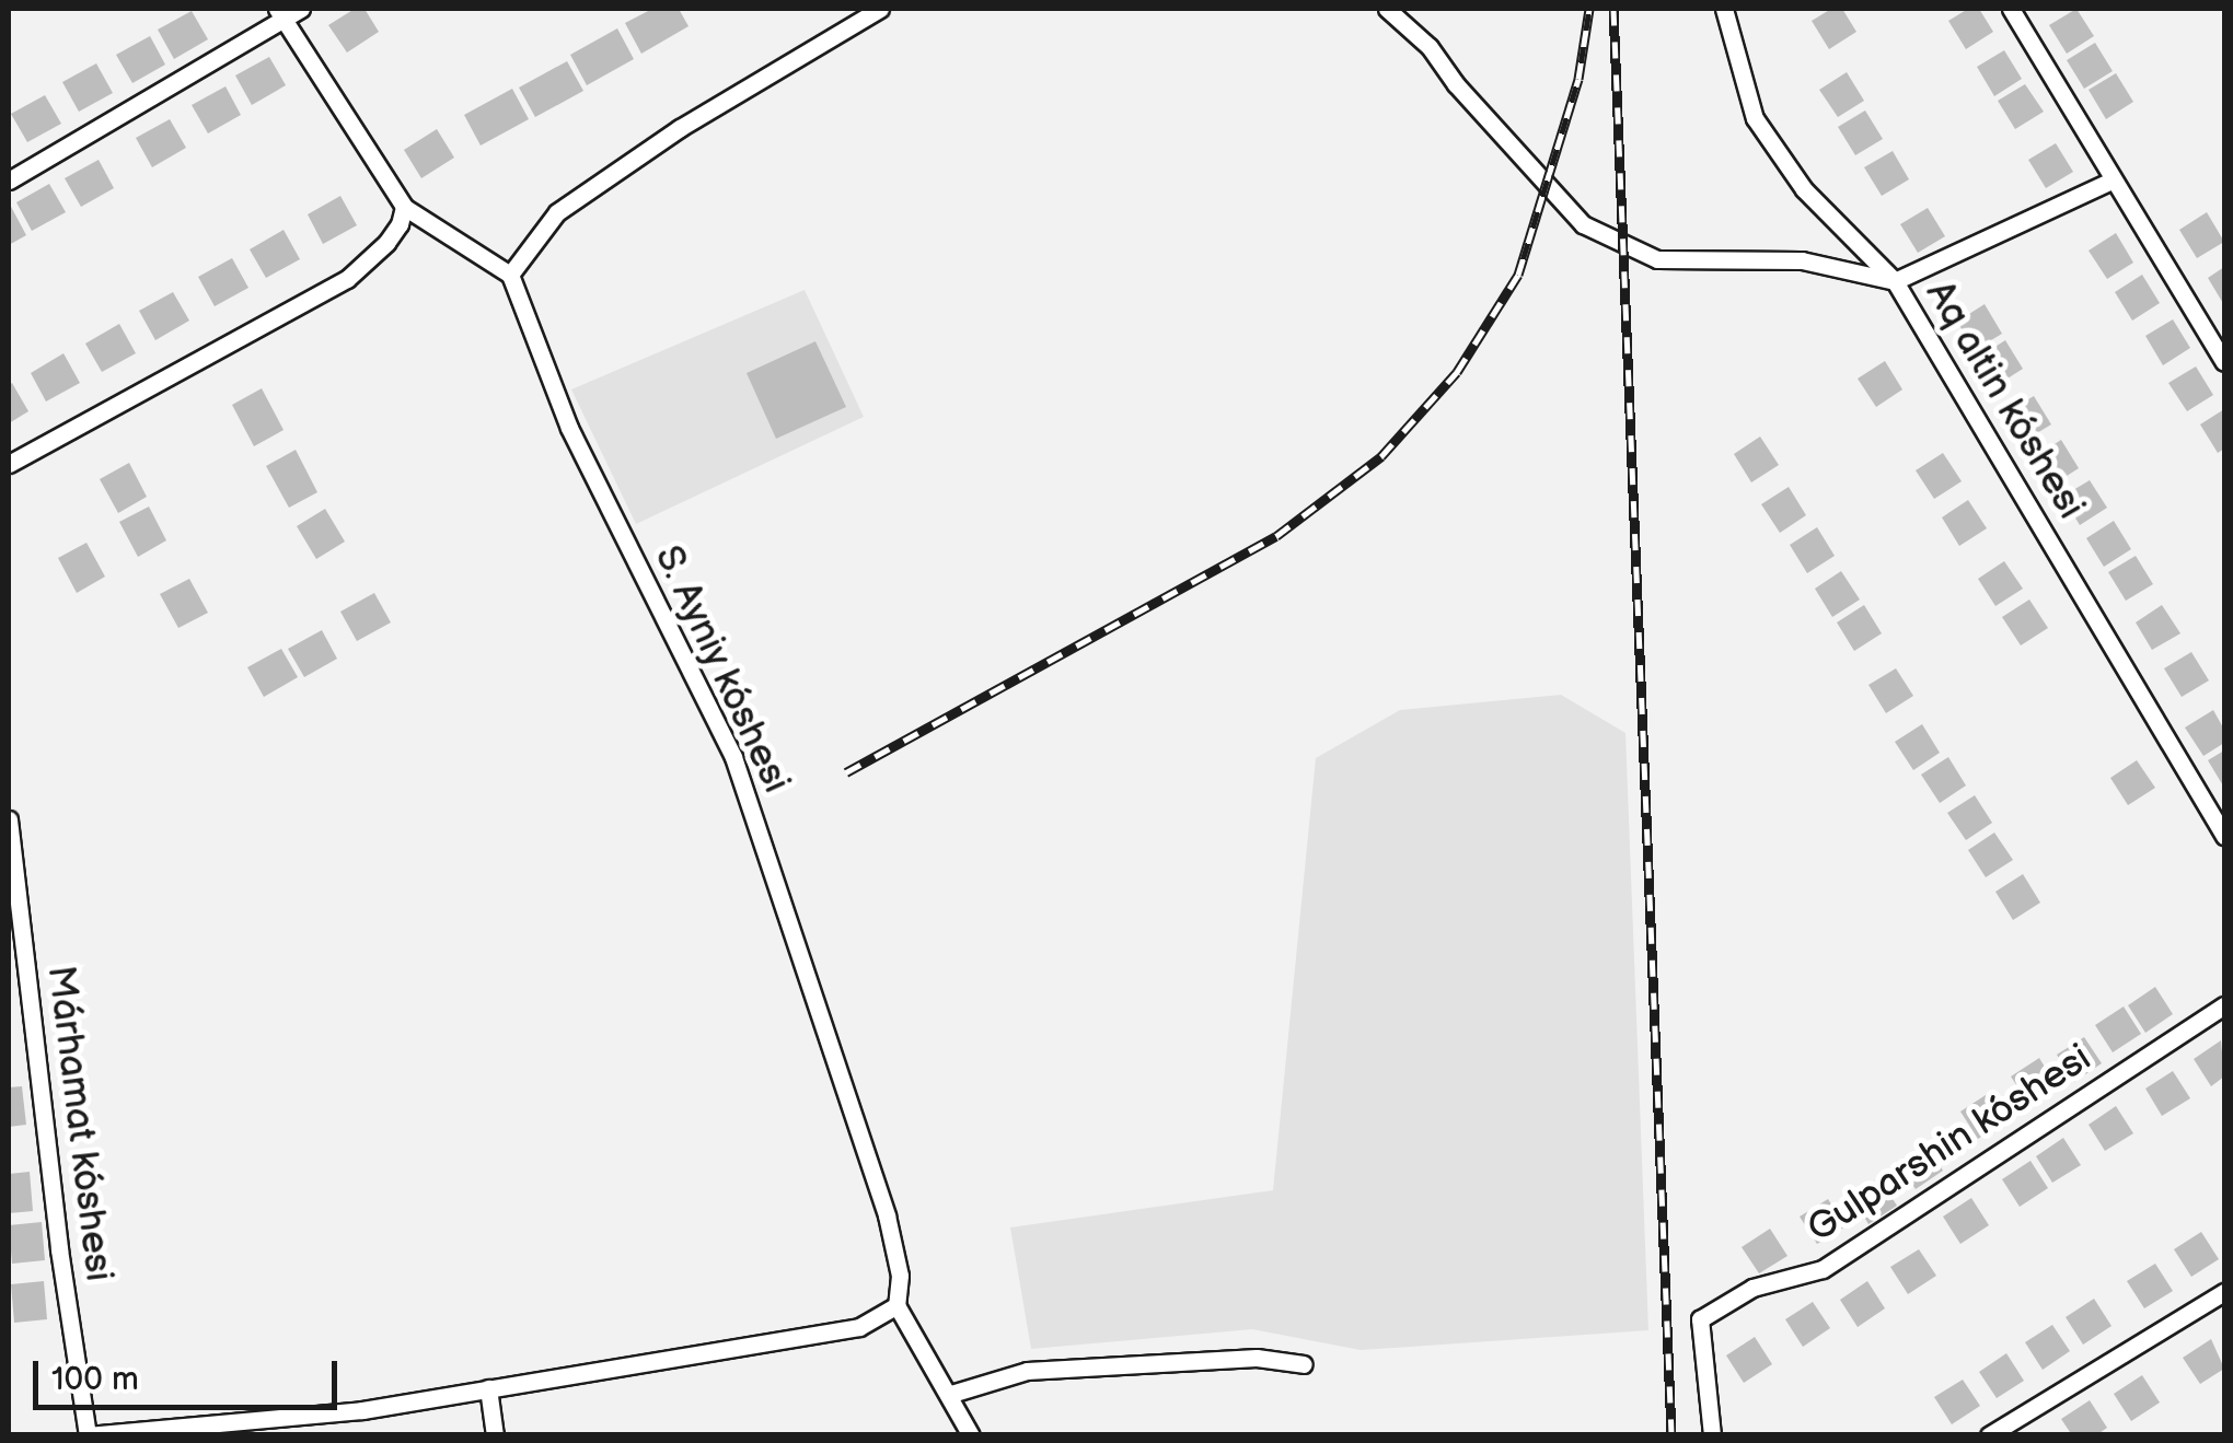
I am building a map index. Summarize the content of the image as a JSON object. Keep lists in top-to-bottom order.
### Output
{
  "streets": {
    "street": [
      "Aq altin kóshesi",
      "S. Ayniy kóshesi",
      "Márhamat kóshesi",
      "Gulparshin kóshesi"
    ]
  },
  "scale_bar": "100 m"
}
